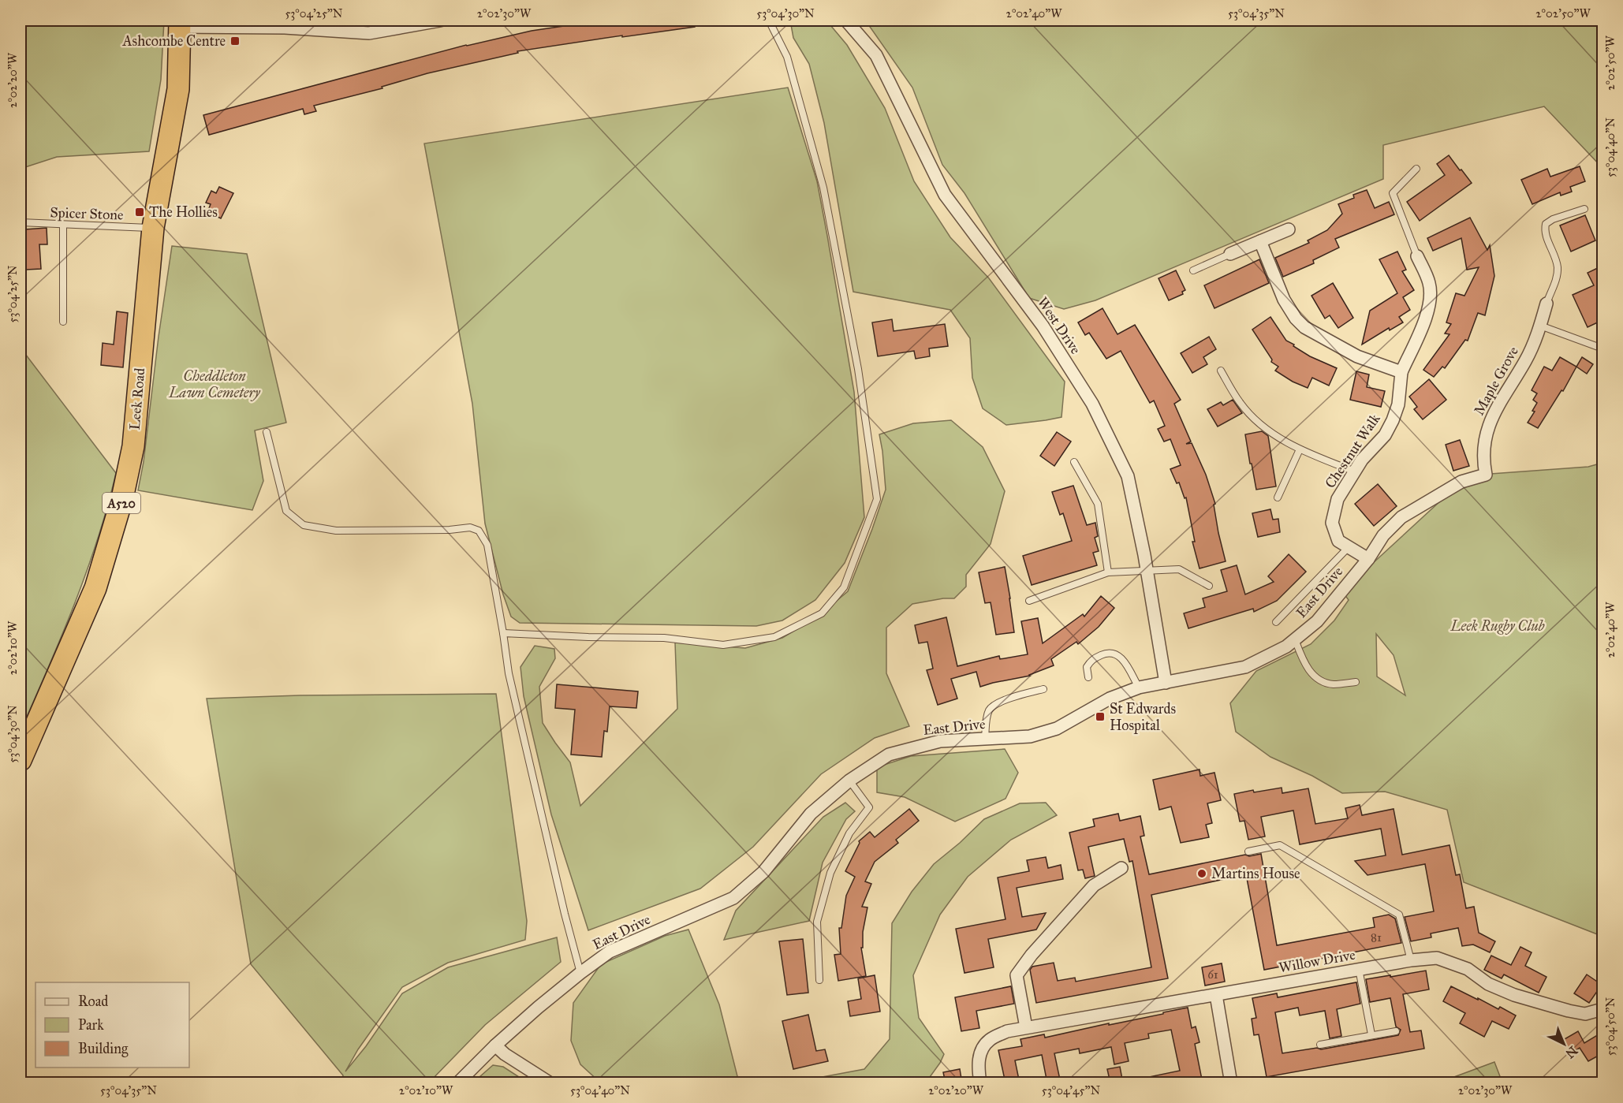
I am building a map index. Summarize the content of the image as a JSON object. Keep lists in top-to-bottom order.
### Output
{
  "streets": {
    "highway": ["Leek Road", "A520"],
    "street": [
      "West Drive",
      "Maple Grove",
      "Chestnut Walk",
      "East Drive",
      "Willow Drive"
    ],
    "lane": ["Spicer Stone"]
  },
  "crossings": [
    ["Spicer Stone", "Leek Road"],
    ["West Drive", "East Drive"],
    ["Maple Grove", "East Drive"],
    ["Chestnut Walk", "East Drive"]
  ],
  "parks": ["Cheddleton Lawn Cemetery", "Leek Rugby Club"],
  "places": {
    "transit": ["Ashcombe Centre", "The Hollies", "St Edwards Hospital"],
    "other": ["Martins House"]
  },
  "house_numbers": ["81", "61"],
  "legend": ["Road", "Park", "Building"],
  "north": "bottom right",
  "coordinates": [
    "53°04'25\"N",
    "2°02'30\"W",
    "53°04'30\"N",
    "2°02'40\"W",
    "53°04'35\"N",
    "2°02'50\"W",
    "2°02'20\"W",
    "53°04'40\"N",
    "2°02'10\"W",
    "53°04'50\"N",
    "53°04'45\"N"
  ]
}
